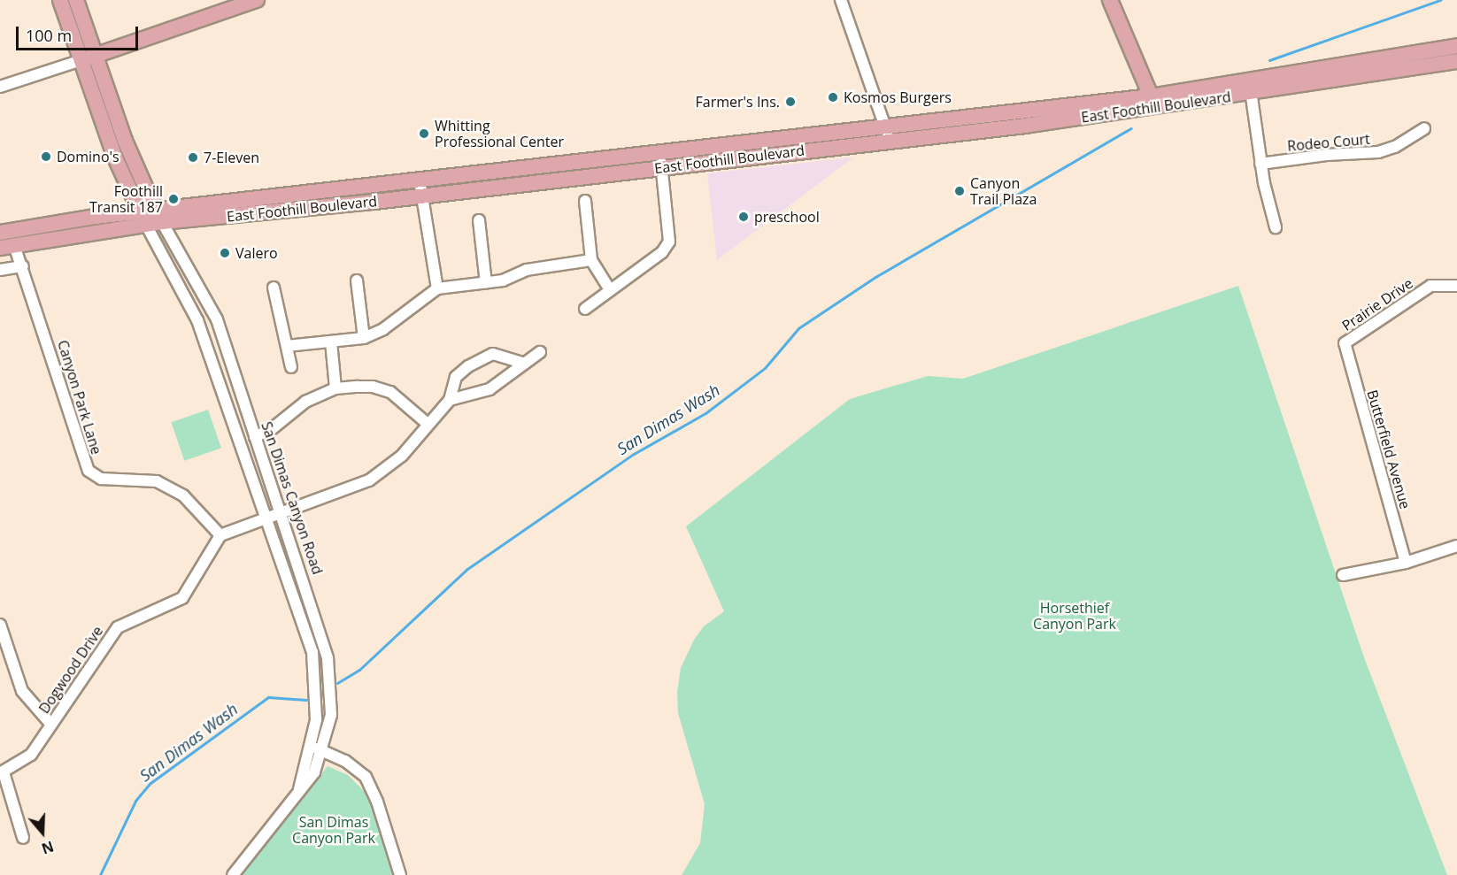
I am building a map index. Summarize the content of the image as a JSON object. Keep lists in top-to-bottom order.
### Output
{
  "streets": {
    "main road": ["East Foothill Boulevard"],
    "street": [
      "Rodeo Court",
      "Prairie Drive",
      "Canyon Park Lane",
      "Butterfield Avenue",
      "San Dimas Canyon Road",
      "Dogwood Drive"
    ]
  },
  "crossings": [
    ["East Foothill Boulevard", "Canyon Park Lane"],
    ["East Foothill Boulevard", "San Dimas Canyon Road"],
    ["Prairie Drive", "Butterfield Avenue"],
    ["Canyon Park Lane", "Dogwood Drive"]
  ],
  "water": ["San Dimas Wash"],
  "parks": ["Horsethief Canyon Park", "San Dimas Canyon Park"],
  "places": [
    "Kosmos Burgers",
    "Farmer's Ins.",
    "Whitting Professional Center",
    "Domino's",
    "7-Eleven",
    "Canyon Trail Plaza",
    "Foothill Transit 187",
    "preschool",
    "Valero"
  ],
  "scale_bar": "100 m",
  "north": "bottom"
}
